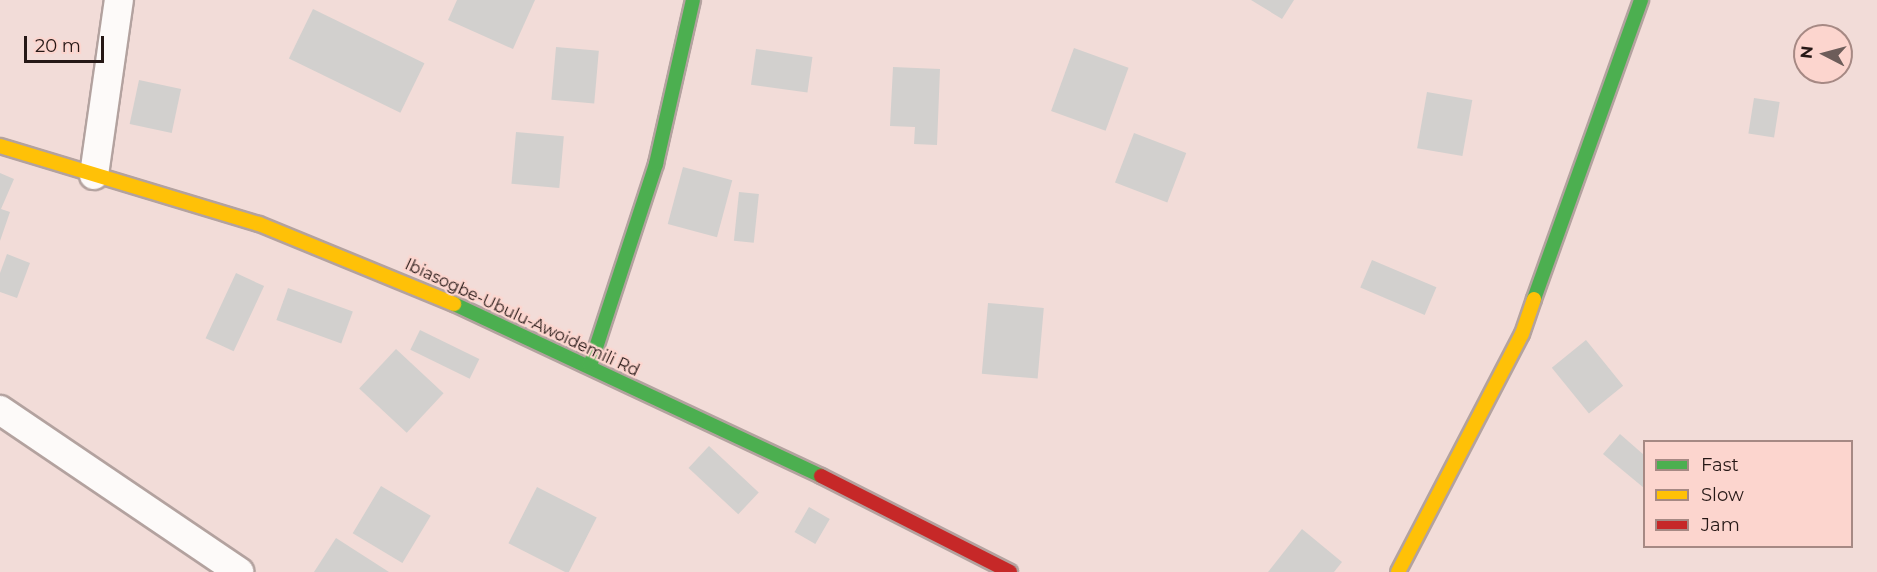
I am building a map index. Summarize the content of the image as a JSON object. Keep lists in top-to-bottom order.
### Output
{
  "streets": {
    "street": ["Ibiasogbe-Ubulu-Awoidemili Rd"]
  },
  "legend": ["Fast", "Slow", "Jam"],
  "scale_bar": "20 m",
  "north": "left"
}
